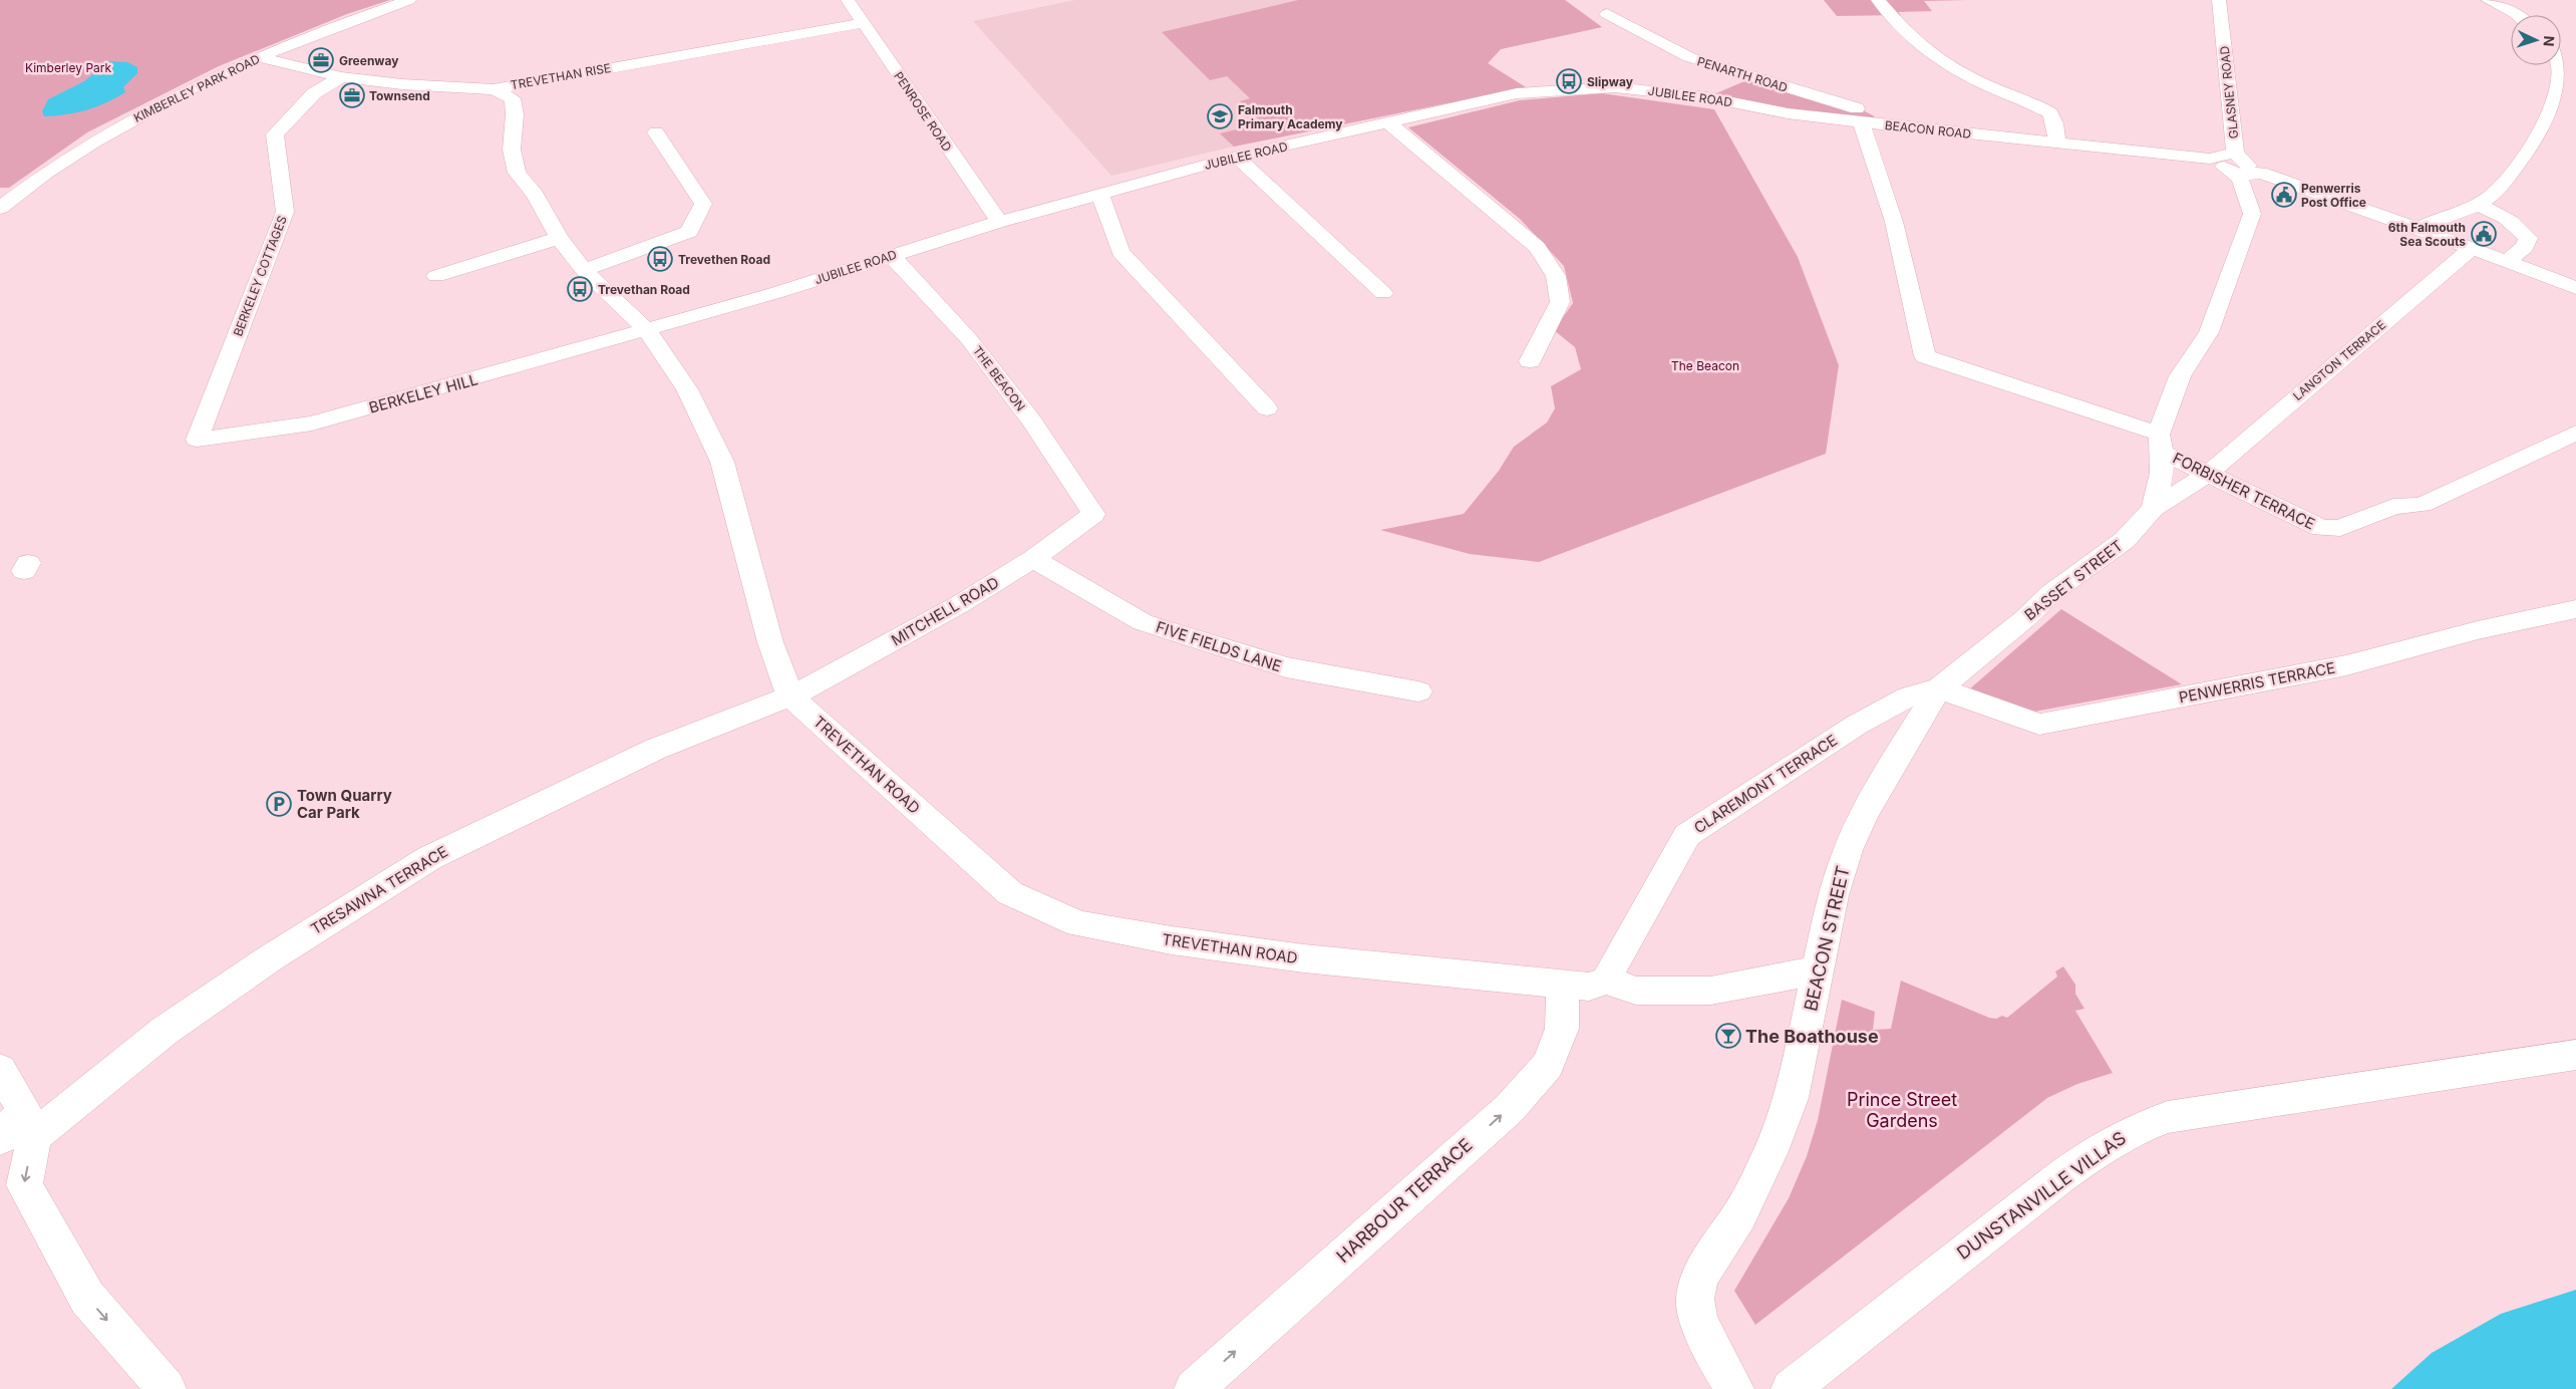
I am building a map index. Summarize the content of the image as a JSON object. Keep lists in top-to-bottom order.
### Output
{
  "streets": {
    "street": [
      "PENARTH ROAD",
      "TREVETHAN RISE",
      "KIMBERLEY PARK ROAD",
      "GLASNEY ROAD",
      "JUBILEE ROAD",
      "PENROSE ROAD",
      "BEACON ROAD",
      "BERKELEY COTTAGES",
      "LANGTON TERRACE",
      "THE BEACON",
      "BERKELEY HILL",
      "FORBISHER TERRACE",
      "BASSET STREET",
      "MITCHELL ROAD",
      "FIVE FIELDS LANE",
      "PENWERRIS TERRACE",
      "TREVETHAN ROAD",
      "CLAREMONT TERRACE",
      "TRESAWNA TERRACE",
      "BEACON STREET",
      "DUNSTANVILLE VILLAS",
      "HARBOUR TERRACE"
    ]
  },
  "crossings": [
    ["PENARTH ROAD", "BEACON ROAD"],
    ["TREVETHAN RISE", "KIMBERLEY PARK ROAD"],
    ["TREVETHAN RISE", "PENROSE ROAD"],
    ["TREVETHAN RISE", "BERKELEY COTTAGES"],
    ["TREVETHAN RISE", "TREVETHAN ROAD"],
    ["GLASNEY ROAD", "BEACON ROAD"],
    ["JUBILEE ROAD", "PENROSE ROAD"],
    ["JUBILEE ROAD", "BEACON ROAD"],
    ["JUBILEE ROAD", "THE BEACON"],
    ["JUBILEE ROAD", "BERKELEY HILL"],
    ["JUBILEE ROAD", "TREVETHAN ROAD"],
    ["BEACON ROAD", "FORBISHER TERRACE"],
    ["BERKELEY COTTAGES", "BERKELEY HILL"],
    ["LANGTON TERRACE", "FORBISHER TERRACE"],
    ["LANGTON TERRACE", "BASSET STREET"],
    ["THE BEACON", "MITCHELL ROAD"],
    ["BERKELEY HILL", "TREVETHAN ROAD"],
    ["FORBISHER TERRACE", "BASSET STREET"],
    ["BASSET STREET", "PENWERRIS TERRACE"],
    ["BASSET STREET", "CLAREMONT TERRACE"],
    ["BASSET STREET", "BEACON STREET"],
    ["MITCHELL ROAD", "FIVE FIELDS LANE"],
    ["MITCHELL ROAD", "TREVETHAN ROAD"],
    ["MITCHELL ROAD", "TRESAWNA TERRACE"],
    ["PENWERRIS TERRACE", "CLAREMONT TERRACE"],
    ["PENWERRIS TERRACE", "BEACON STREET"],
    ["TREVETHAN ROAD", "CLAREMONT TERRACE"],
    ["TREVETHAN ROAD", "TRESAWNA TERRACE"],
    ["TREVETHAN ROAD", "HARBOUR TERRACE"],
    ["CLAREMONT TERRACE", "BEACON STREET"]
  ],
  "one_way": ["HARBOUR TERRACE"],
  "parks": ["Kimberley Park", "The Beacon", "Prince Street Gardens"],
  "places": {
    "office": ["Greenway", "Townsend"],
    "bus stop": ["Slipway", "Trevethen Road", "Trevethan Road"],
    "school or university": ["Falmouth Primary Academy"],
    "public building": ["Penwerris Post Office", "6th Falmouth Sea Scouts"],
    "parking": ["Town Quarry Car Park"],
    "bar": ["The Boathouse"]
  },
  "north": "right"
}
